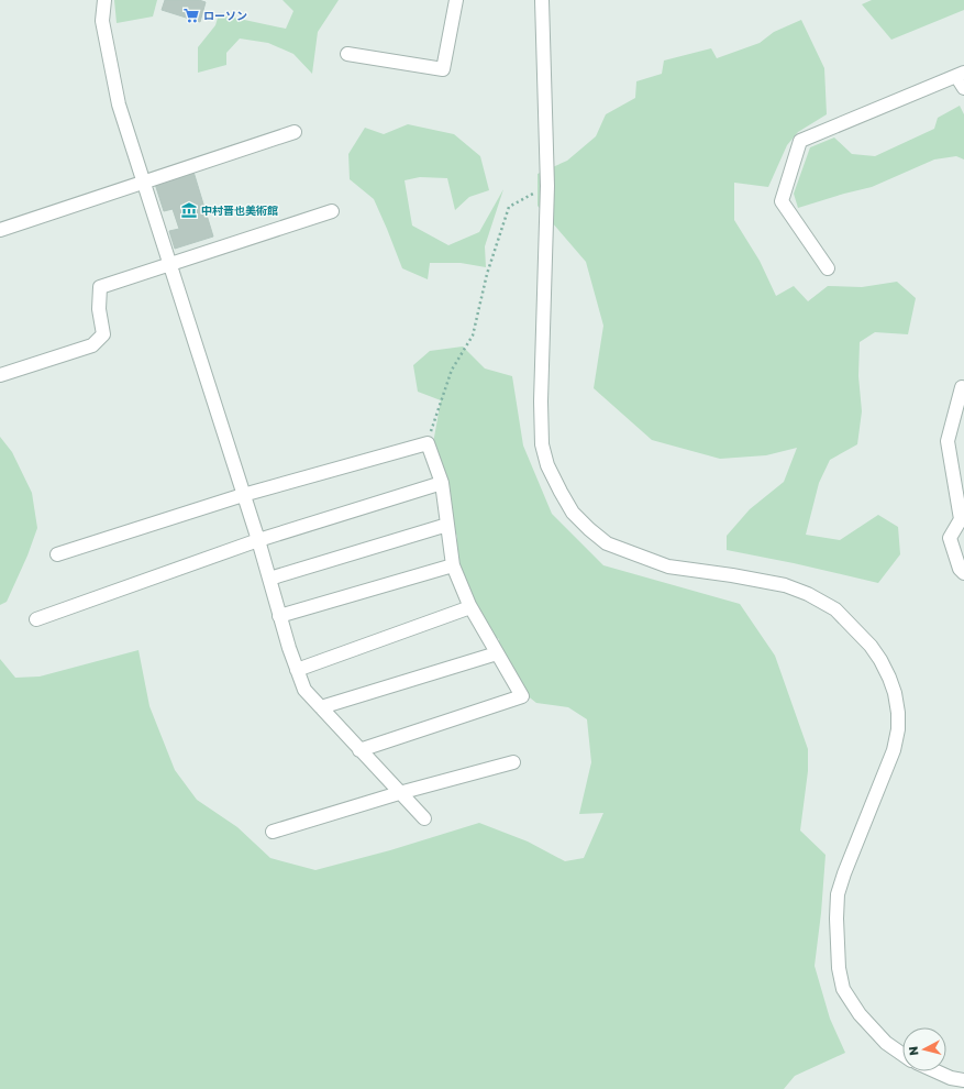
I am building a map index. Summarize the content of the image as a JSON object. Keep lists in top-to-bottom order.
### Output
{
  "places": {
    "supermarket": ["ローソン"],
    "museum": ["中村晋也美術館"]
  },
  "north": "left"
}
